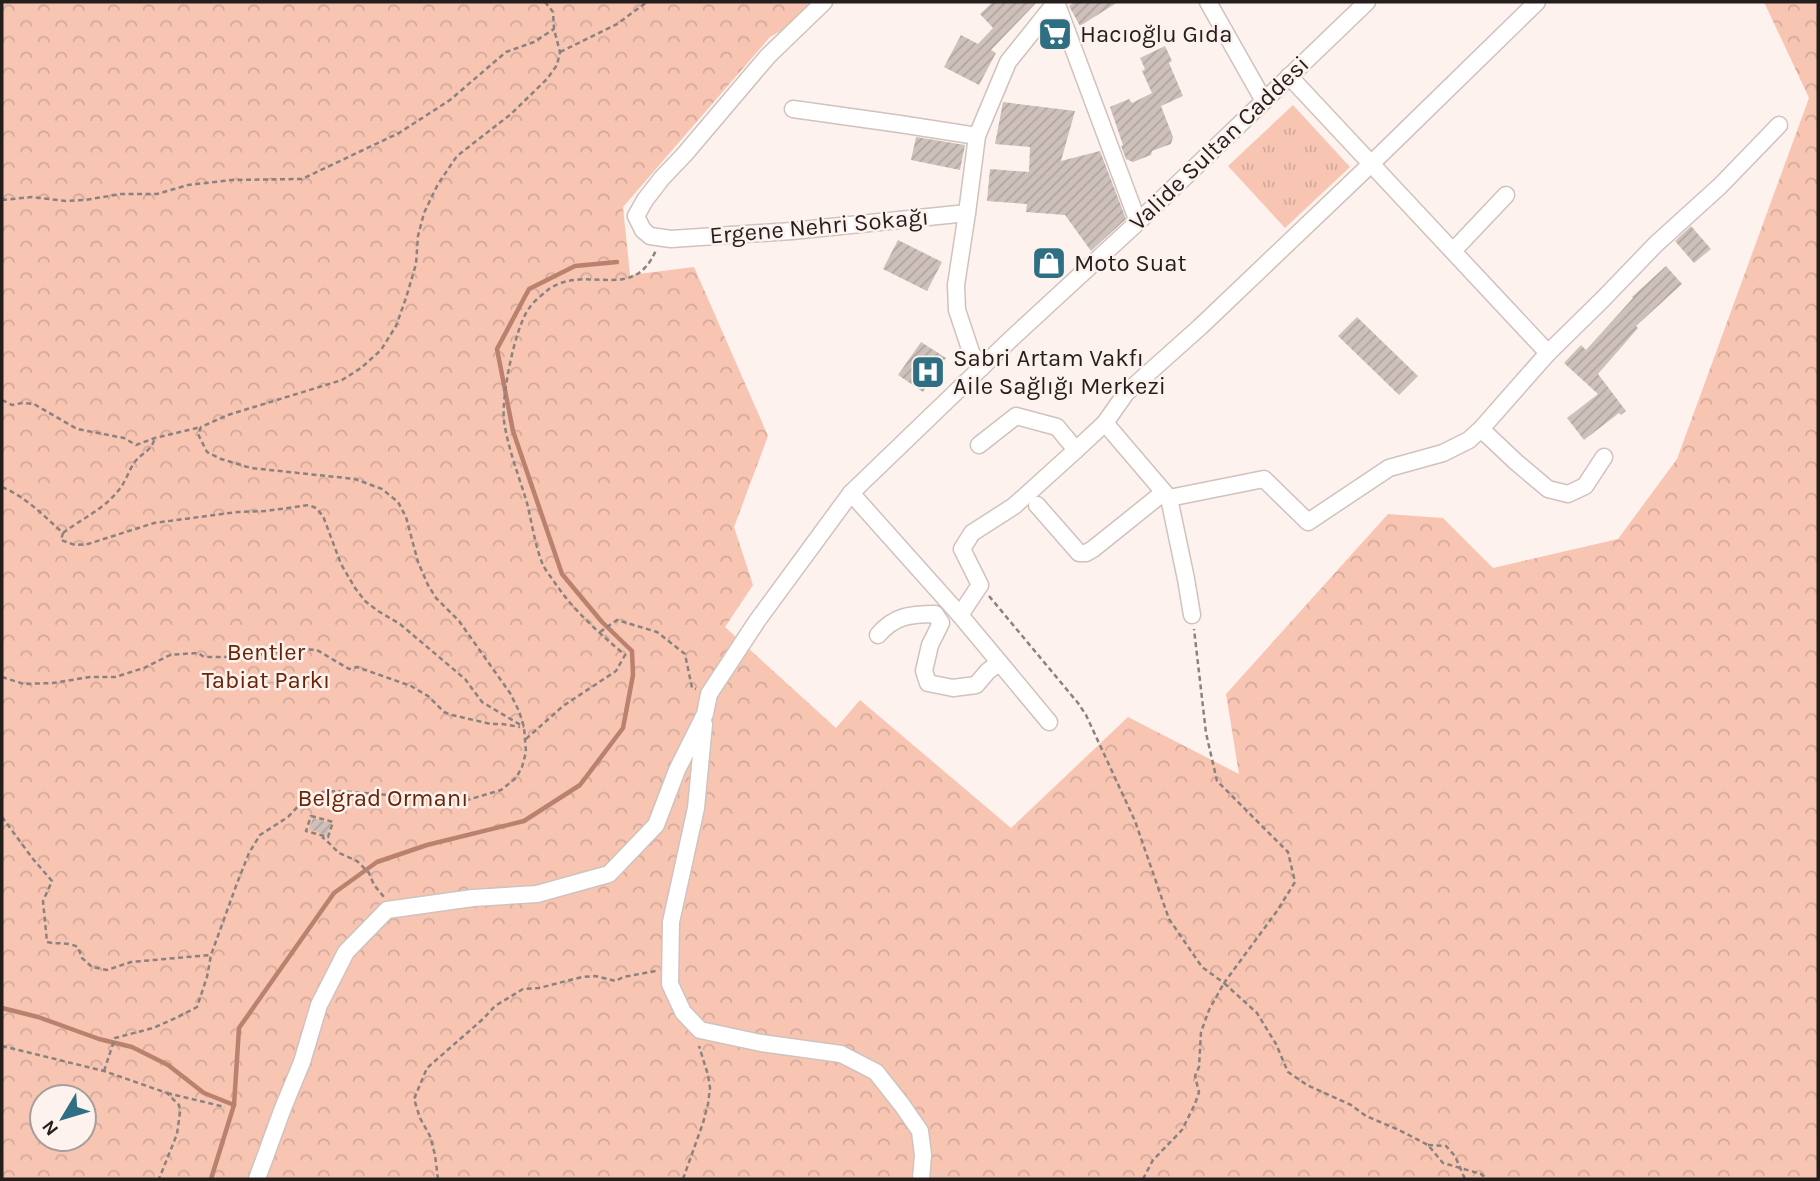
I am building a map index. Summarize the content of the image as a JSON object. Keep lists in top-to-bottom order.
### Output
{
  "streets": {
    "street": ["Valide Sultan Caddesi", "Ergene Nehri Sokağı"]
  },
  "parks": ["Bentler Tabiat Parkı", "Belgrad Ormanı"],
  "places": {
    "supermarket": ["Hacıoğlu Gıda"],
    "shop": ["Moto Suat"],
    "hospital": ["Sabri Artam Vakfı Aile Sağlığı Merkezi"]
  },
  "north": "bottom left"
}
